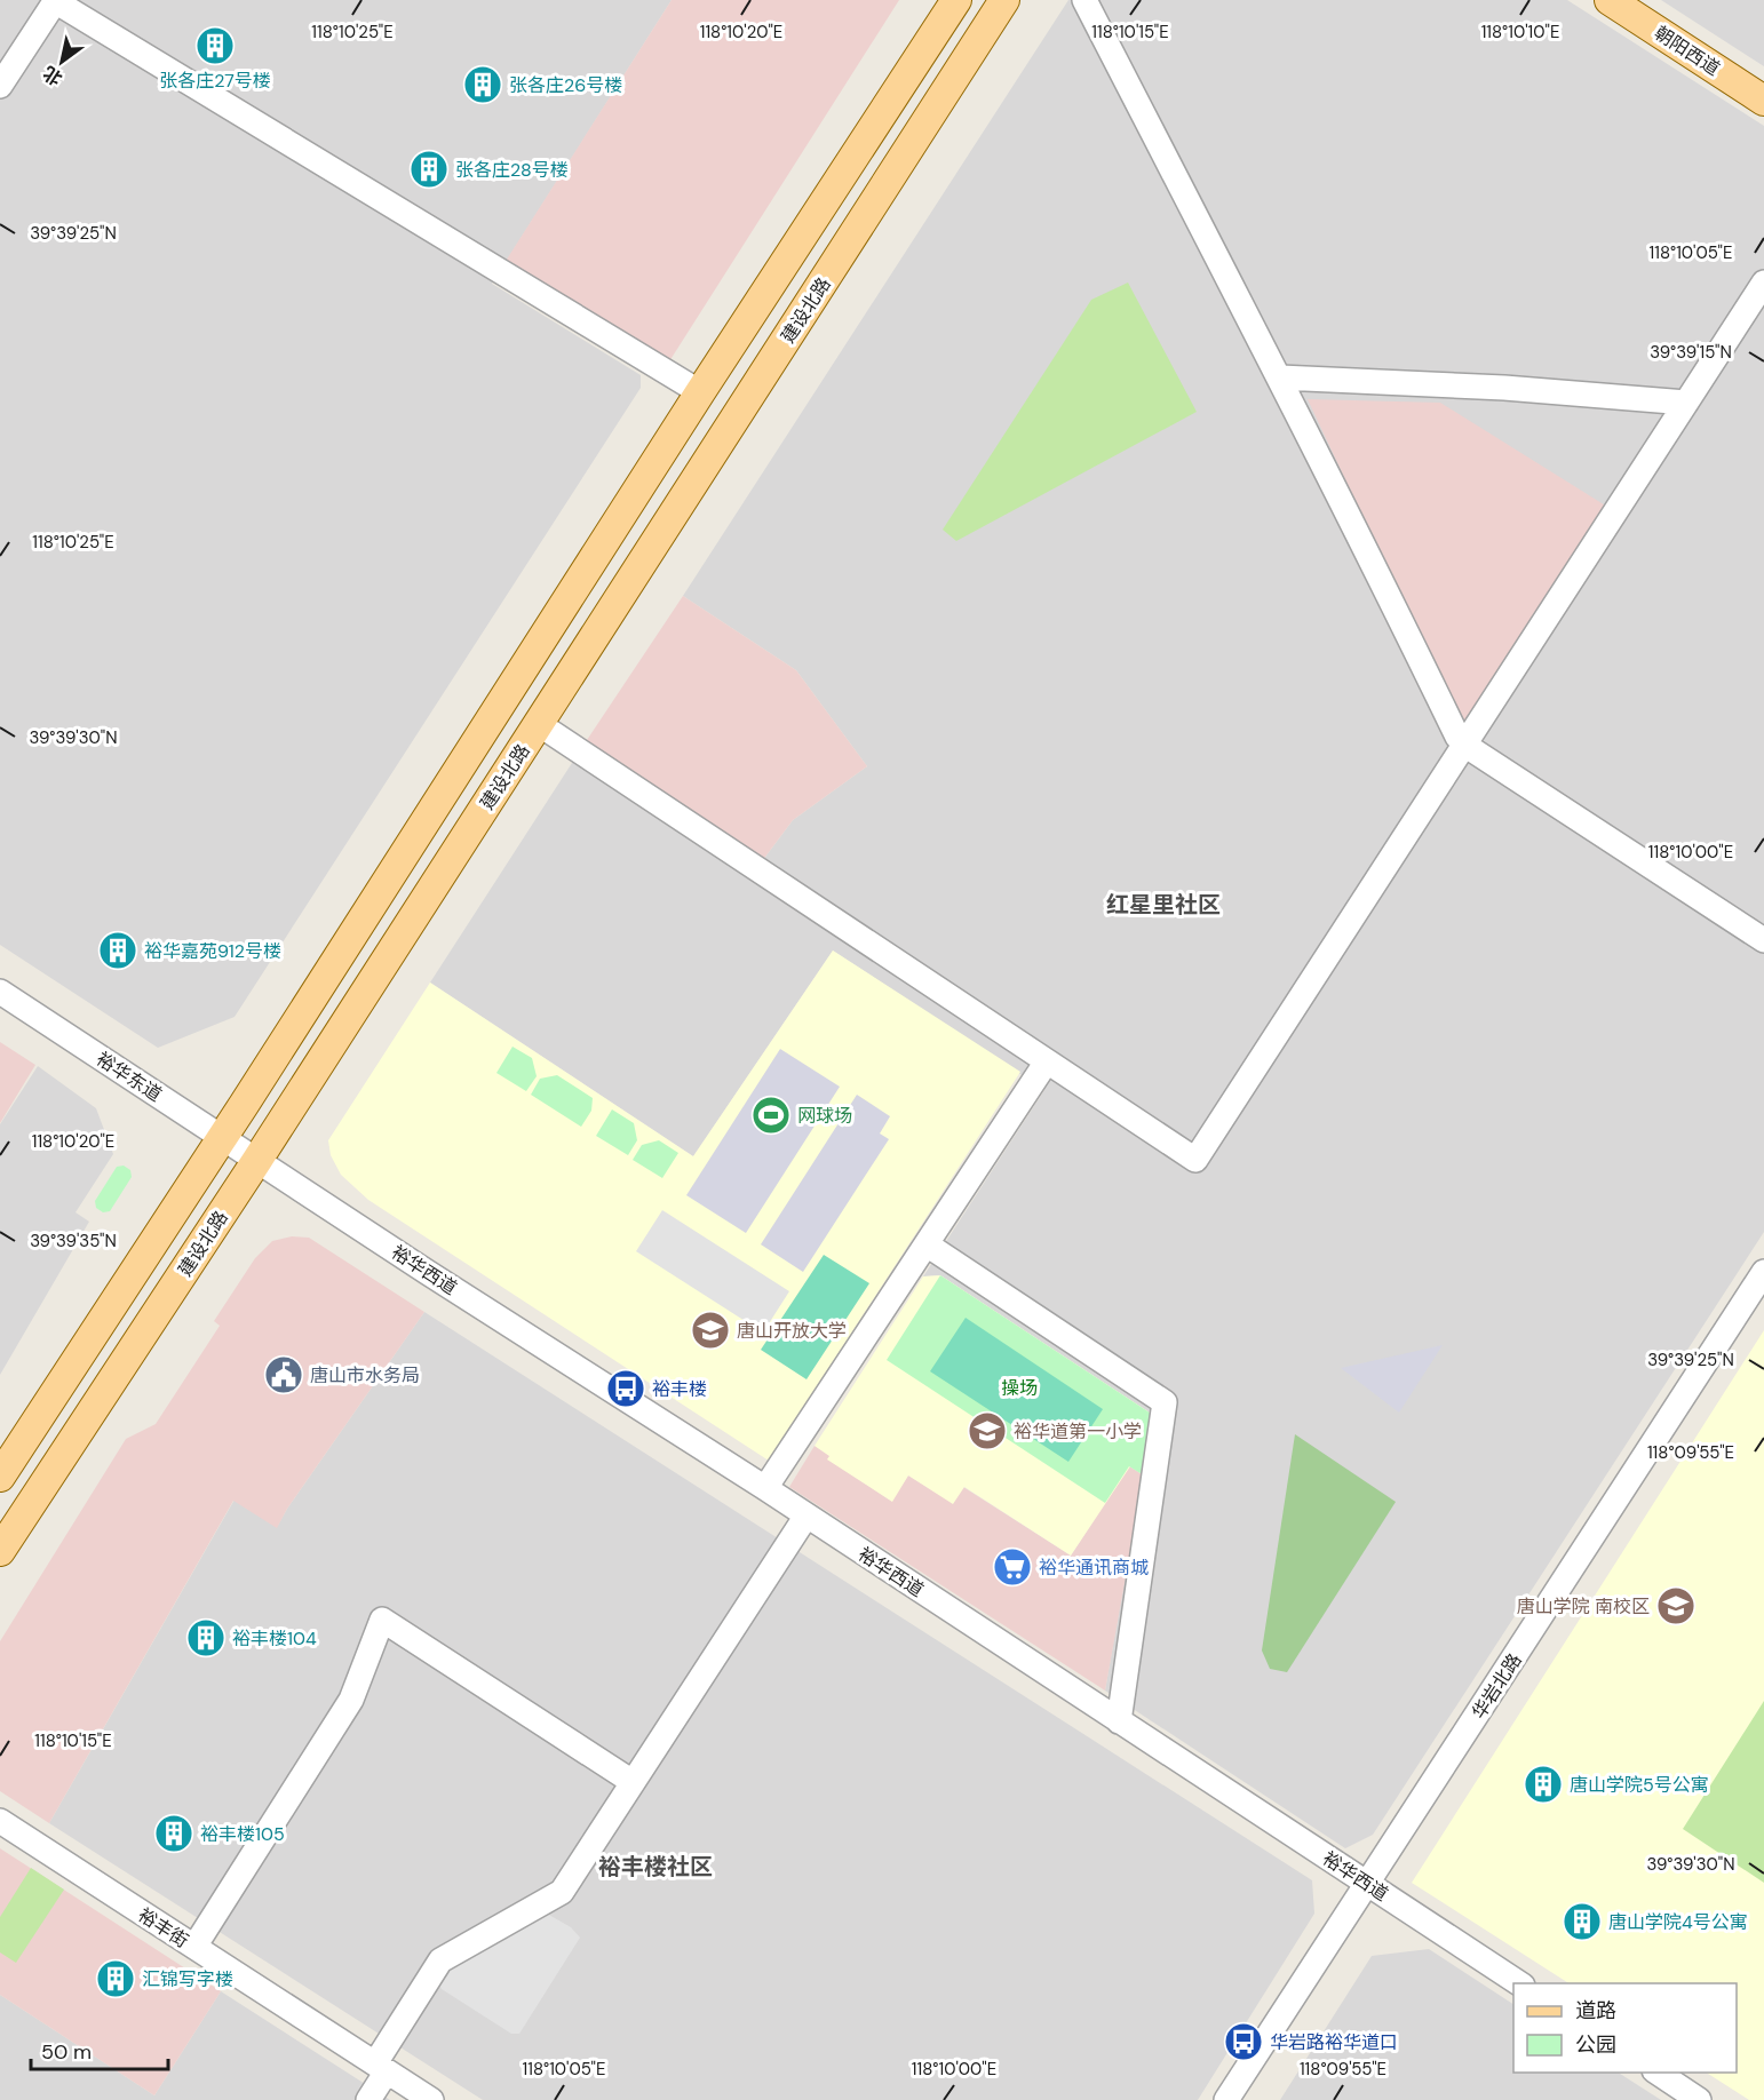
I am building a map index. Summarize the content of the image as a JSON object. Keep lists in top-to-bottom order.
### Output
{
  "streets": {
    "main road": ["朝阳西道", "建设北路"],
    "street": [
      "裕华东道",
      "裕华西道",
      "华岩北路",
      "裕丰街"
    ]
  },
  "crossings": [
    ["建设北路", "裕华东道"],
    ["建设北路", "裕华西道"],
    ["裕华东道", "裕华西道"],
    ["裕华西道", "华岩北路"]
  ],
  "districts": ["红星里社区", "裕丰楼社区"],
  "parks": ["操场"],
  "places": {
    "building": [
      "张各庄27号楼",
      "张各庄26号楼",
      "张各庄28号楼",
      "裕华嘉苑912号楼",
      "裕丰楼104",
      "唐山学院5号公寓",
      "裕丰楼105",
      "唐山学院4号公寓",
      "汇锦写字楼"
    ],
    "sports": ["网球场"],
    "school or university": ["唐山开放大学", "裕华道第一小学", "唐山学院 南校区"],
    "public building": ["唐山市水务局"],
    "bus stop": ["裕丰楼", "华岩路裕华道口"],
    "supermarket": ["裕华通讯商城"]
  },
  "legend": ["道路", "公园"],
  "scale_bar": "50 m",
  "north": "bottom left",
  "coordinates": [
    "118°10'20\"E",
    "118°10'10\"E",
    "118°10'25\"E",
    "118°10'15\"E",
    "39°39'25\"N",
    "118°10'05\"E",
    "39°39'15\"N",
    "39°39'30\"N",
    "118°10'00\"E",
    "39°39'35\"N",
    "118°09'55\"E"
  ]
}
